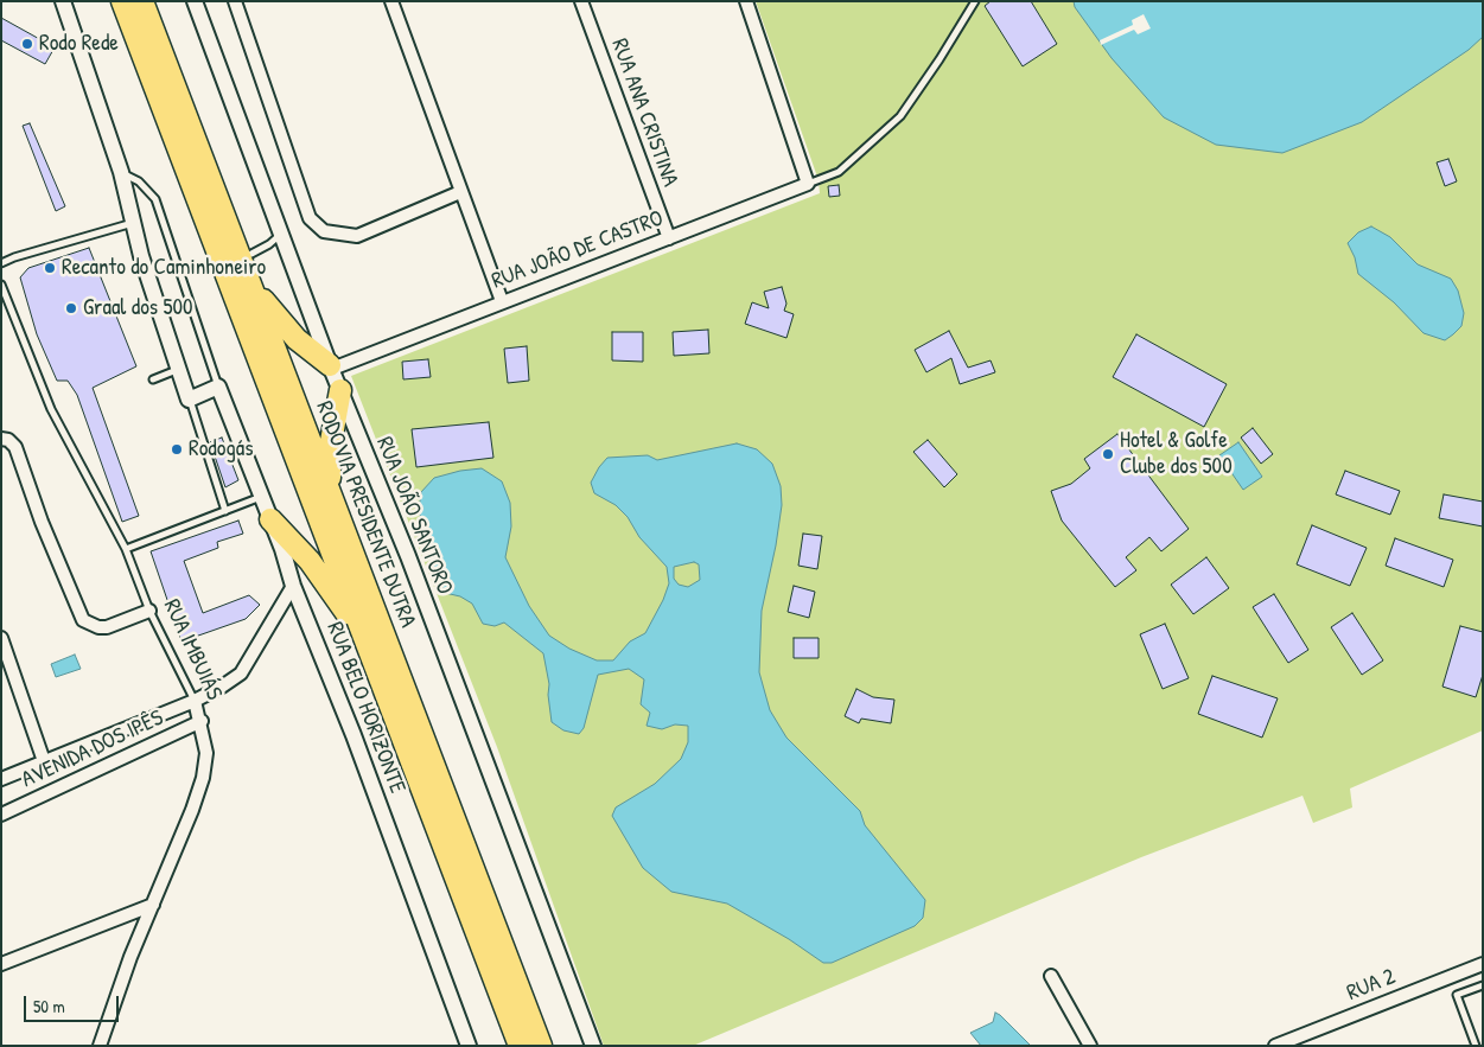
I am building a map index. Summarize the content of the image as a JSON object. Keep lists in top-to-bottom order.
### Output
{
  "streets": {
    "highway": ["RODOVIA PRESIDENTE DUTRA"],
    "street": [
      "RUA ANA CRISTINA",
      "RUA JOÃO DE CASTRO",
      "RUA JOÃO SANTORO",
      "RUA IMBUIÁS",
      "RUA BELO HORIZONTE",
      "AVENIDA DOS IPÊS",
      "RUA 2"
    ]
  },
  "crossings": [
    ["RUA ANA CRISTINA", "RUA JOÃO DE CASTRO"],
    ["RUA JOÃO DE CASTRO", "RUA JOÃO SANTORO"],
    ["RUA IMBUIÁS", "AVENIDA DOS IPÊS"],
    ["RUA BELO HORIZONTE", "AVENIDA DOS IPÊS"]
  ],
  "places": [
    "Rodo Rede",
    "Recanto do Caminhoneiro",
    "Graal dos 500",
    "Rodogás",
    "Hotel & Golfe Clube dos 500"
  ],
  "scale_bar": "50 m"
}
